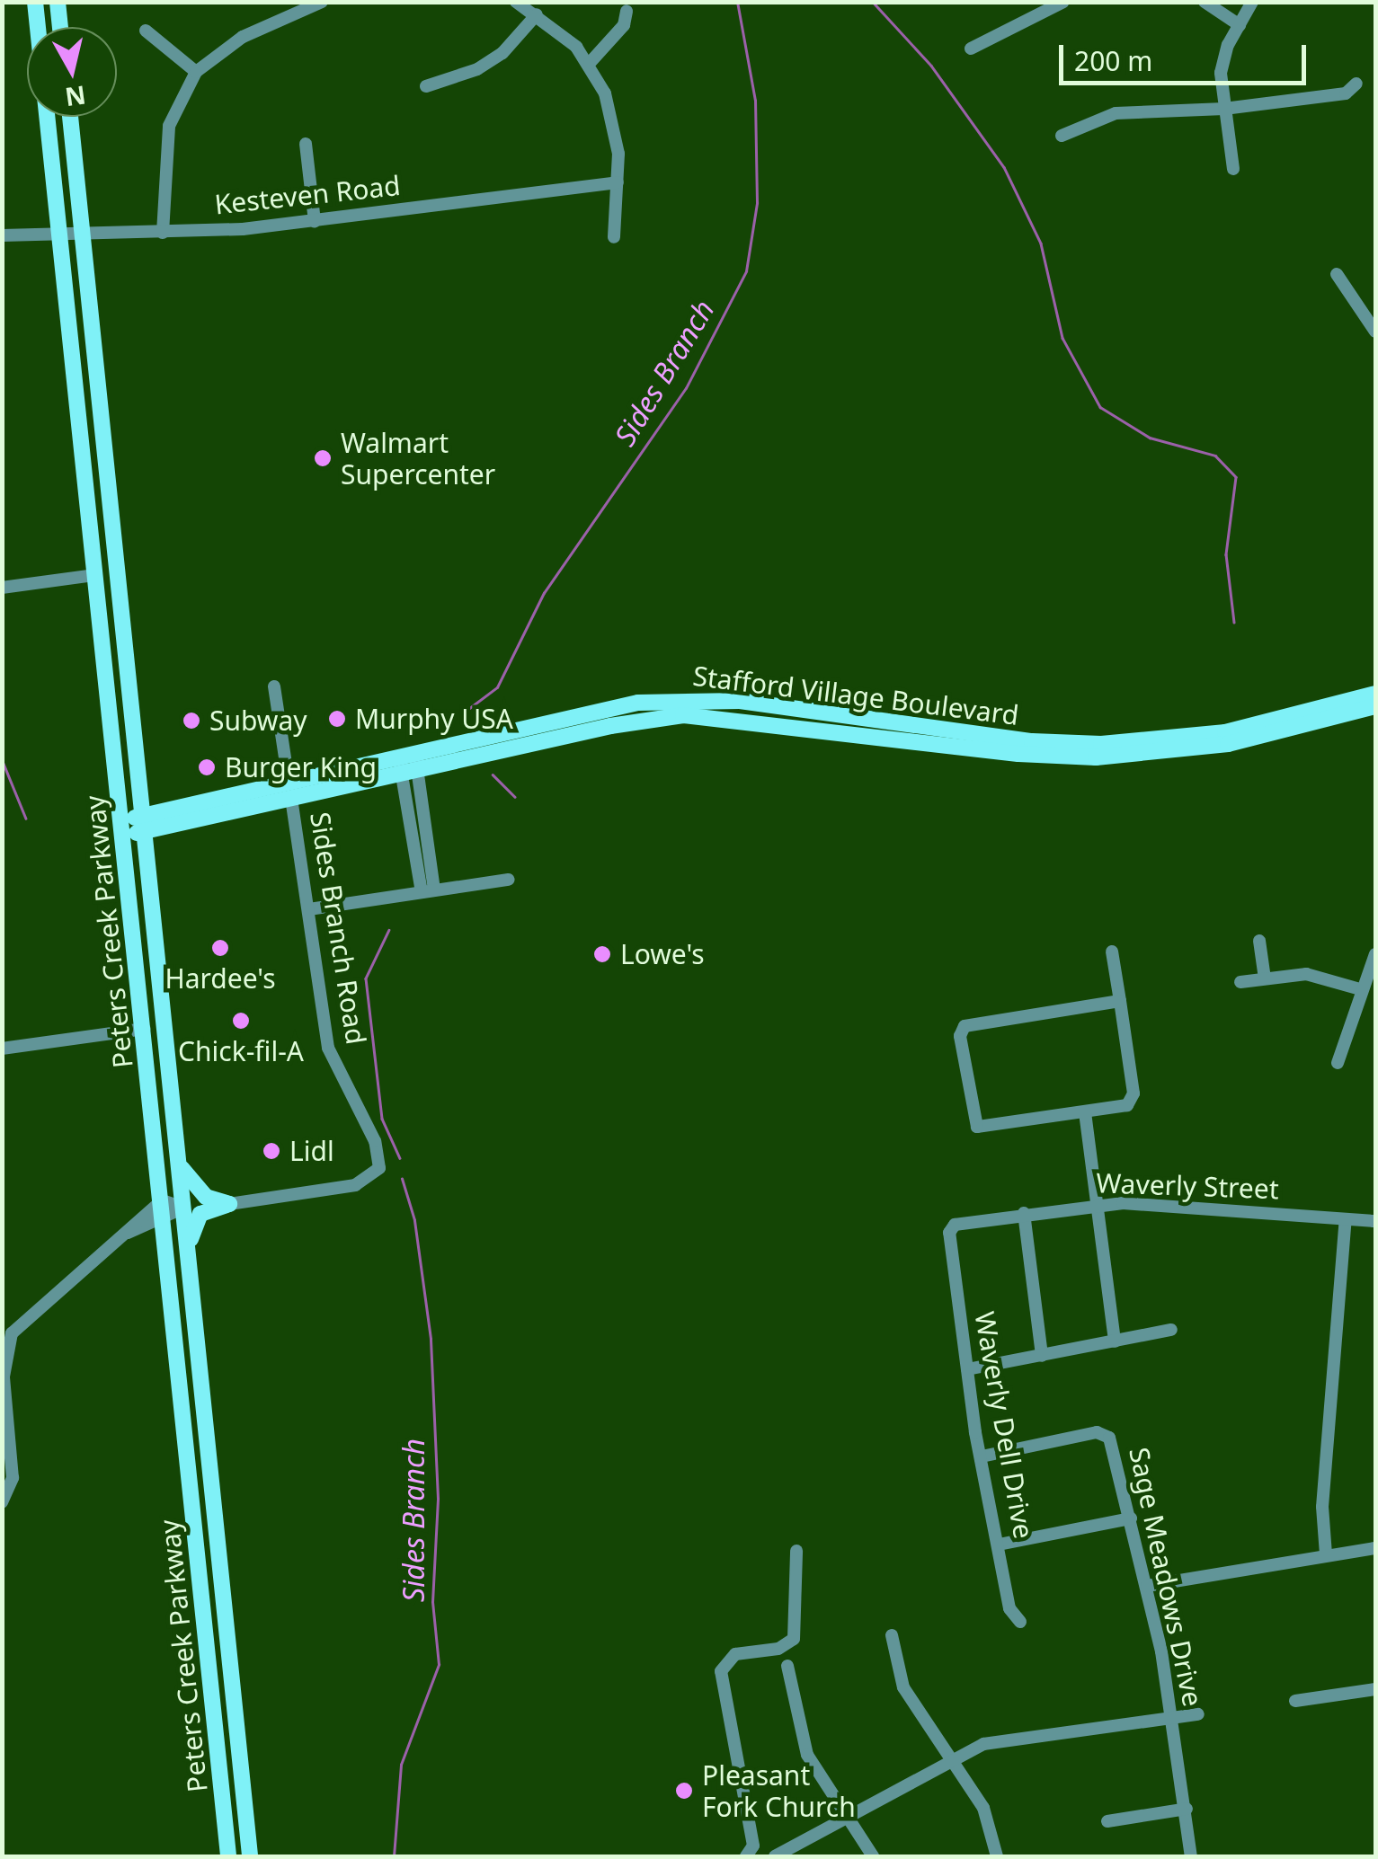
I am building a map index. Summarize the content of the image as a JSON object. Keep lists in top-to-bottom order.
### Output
{
  "streets": {
    "main road": ["Stafford Village Boulevard", "Peters Creek Parkway"],
    "street": [
      "Kesteven Road",
      "Sides Branch Road",
      "Waverly Street",
      "Waverly Dell Drive",
      "Sage Meadows Drive"
    ]
  },
  "crossings": [
    ["Kesteven Road", "Peters Creek Parkway"],
    ["Stafford Village Boulevard", "Sides Branch Road"],
    ["Stafford Village Boulevard", "Peters Creek Parkway"],
    ["Waverly Street", "Waverly Dell Drive"],
    ["Waverly Dell Drive", "Sage Meadows Drive"]
  ],
  "water": ["Sides Branch"],
  "places": [
    "Walmart Supercenter",
    "Murphy USA",
    "Subway",
    "Burger King",
    "Hardee's",
    "Lowe's",
    "Chick-fil-A",
    "Lidl",
    "Pleasant Fork Church"
  ],
  "scale_bar": "200 m",
  "north": "bottom"
}
